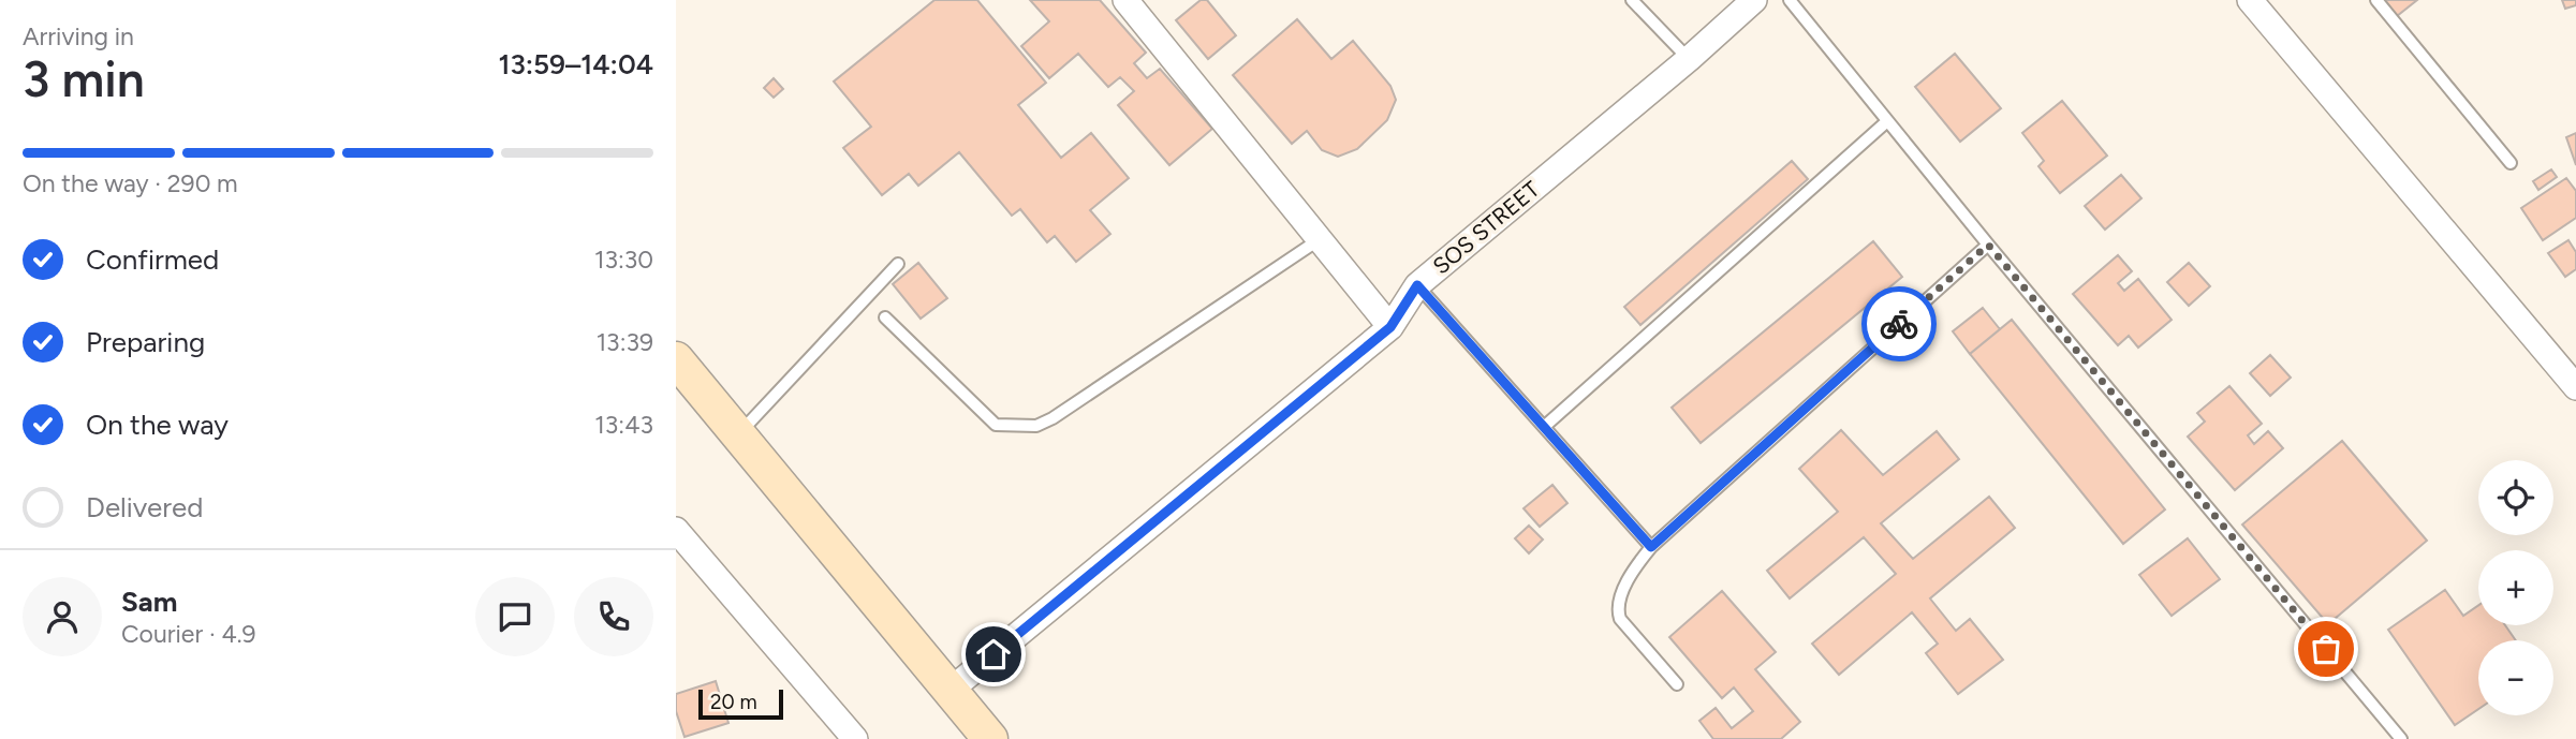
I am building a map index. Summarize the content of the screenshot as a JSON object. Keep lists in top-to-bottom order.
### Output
{
  "streets": {
    "street": ["SOS STREET"]
  },
  "scale_bar": "20 m",
  "page": {
    "heading": ["3 min", "Arriving in", "13:59–14:04"],
    "panel": ["Sam", "Courier · 4.9"],
    "bar": "On the way · 290 m",
    "list": [
      ["Confirmed", "13:30"],
      ["Preparing", "13:39"],
      ["On the way", "13:43"],
      "Delivered"
    ],
    "map_buttons": ["+", "−"],
    "scale": "20 m"
  }
}
